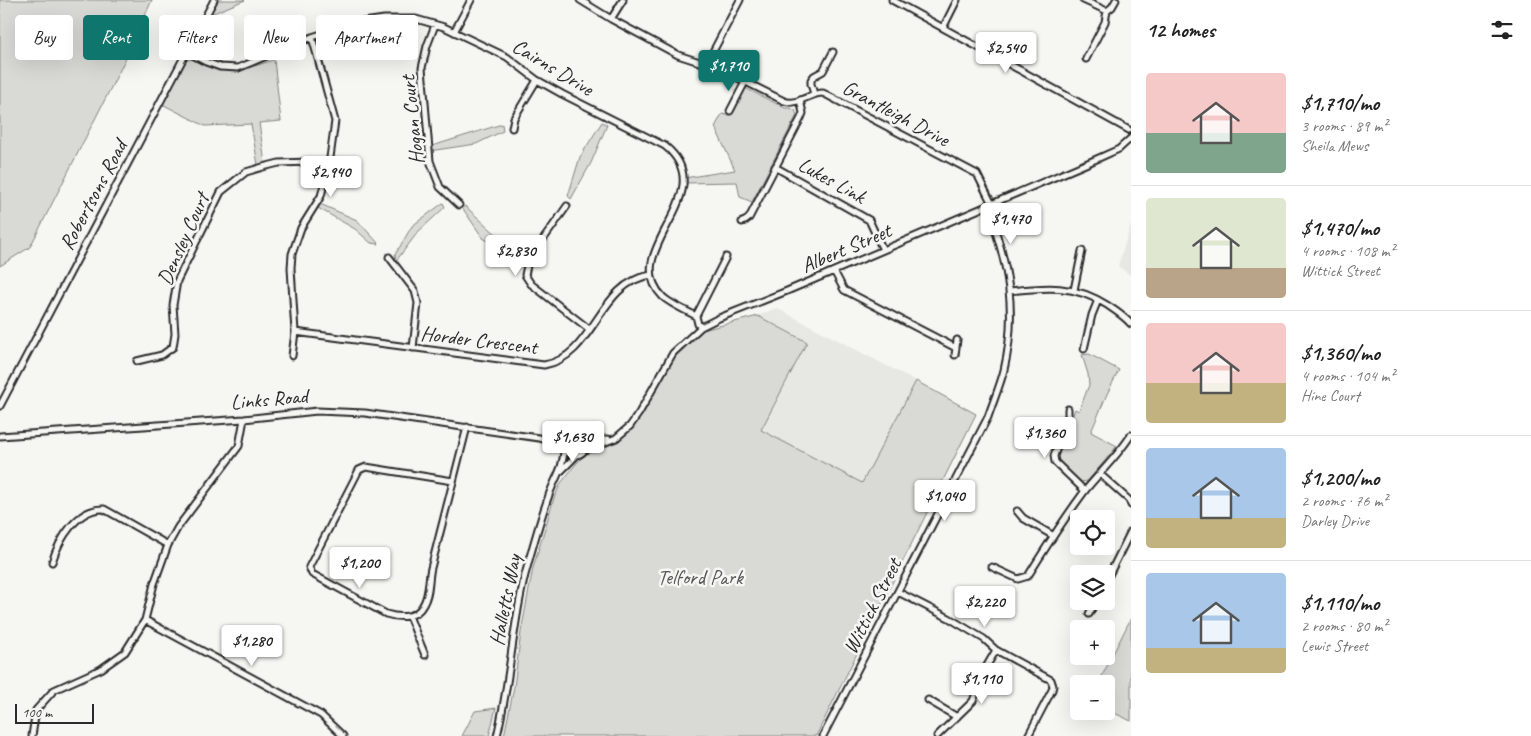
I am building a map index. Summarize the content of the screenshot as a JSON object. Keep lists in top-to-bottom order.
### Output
{
  "streets": {
    "street": [
      "Cairns Drive",
      "Grantleigh Drive",
      "Hogan Court",
      "Lukes Link",
      "Robertsons Road",
      "Densley Court",
      "Albert Street",
      "Horder Crescent",
      "Links Road",
      "Halletts Way",
      "Wittick Street"
    ]
  },
  "crossings": [
    ["Cairns Drive", "Hogan Court"],
    ["Cairns Drive", "Horder Crescent"],
    ["Grantleigh Drive", "Albert Street"],
    ["Grantleigh Drive", "Wittick Street"],
    ["Lukes Link", "Albert Street"],
    ["Albert Street", "Links Road"],
    ["Albert Street", "Halletts Way"],
    ["Albert Street", "Wittick Street"],
    ["Links Road", "Halletts Way"]
  ],
  "parks": ["Telford Park"],
  "scale_bar": "100 m",
  "page": {
    "heading": "12 homes",
    "chip": [
      "Buy",
      "Rent",
      "Filters",
      "New",
      "Apartment"
    ],
    "price": [
      "$2,540",
      "$1,710",
      "$2,940",
      "$1,470",
      "$2,830",
      "$1,360",
      "$1,630",
      "$1,040",
      "$1,200",
      "$2,220",
      "$1,280",
      "$1,110"
    ],
    "list": [
      {
        "name": "$1,710/mo",
        "note": "3 rooms · 89 m² · Sheila Mews"
      },
      {
        "name": "$1,470/mo",
        "note": "4 rooms · 108 m² · Wittick Street"
      },
      {
        "name": "$1,360/mo",
        "note": "4 rooms · 104 m² · Hine Court"
      },
      {
        "name": "$1,200/mo",
        "note": "2 rooms · 76 m² · Darley Drive"
      },
      {
        "name": "$1,110/mo",
        "note": "2 rooms · 80 m² · Lewis Street"
      }
    ],
    "map_buttons": ["+", "−"],
    "scale": "100 m"
  }
}
